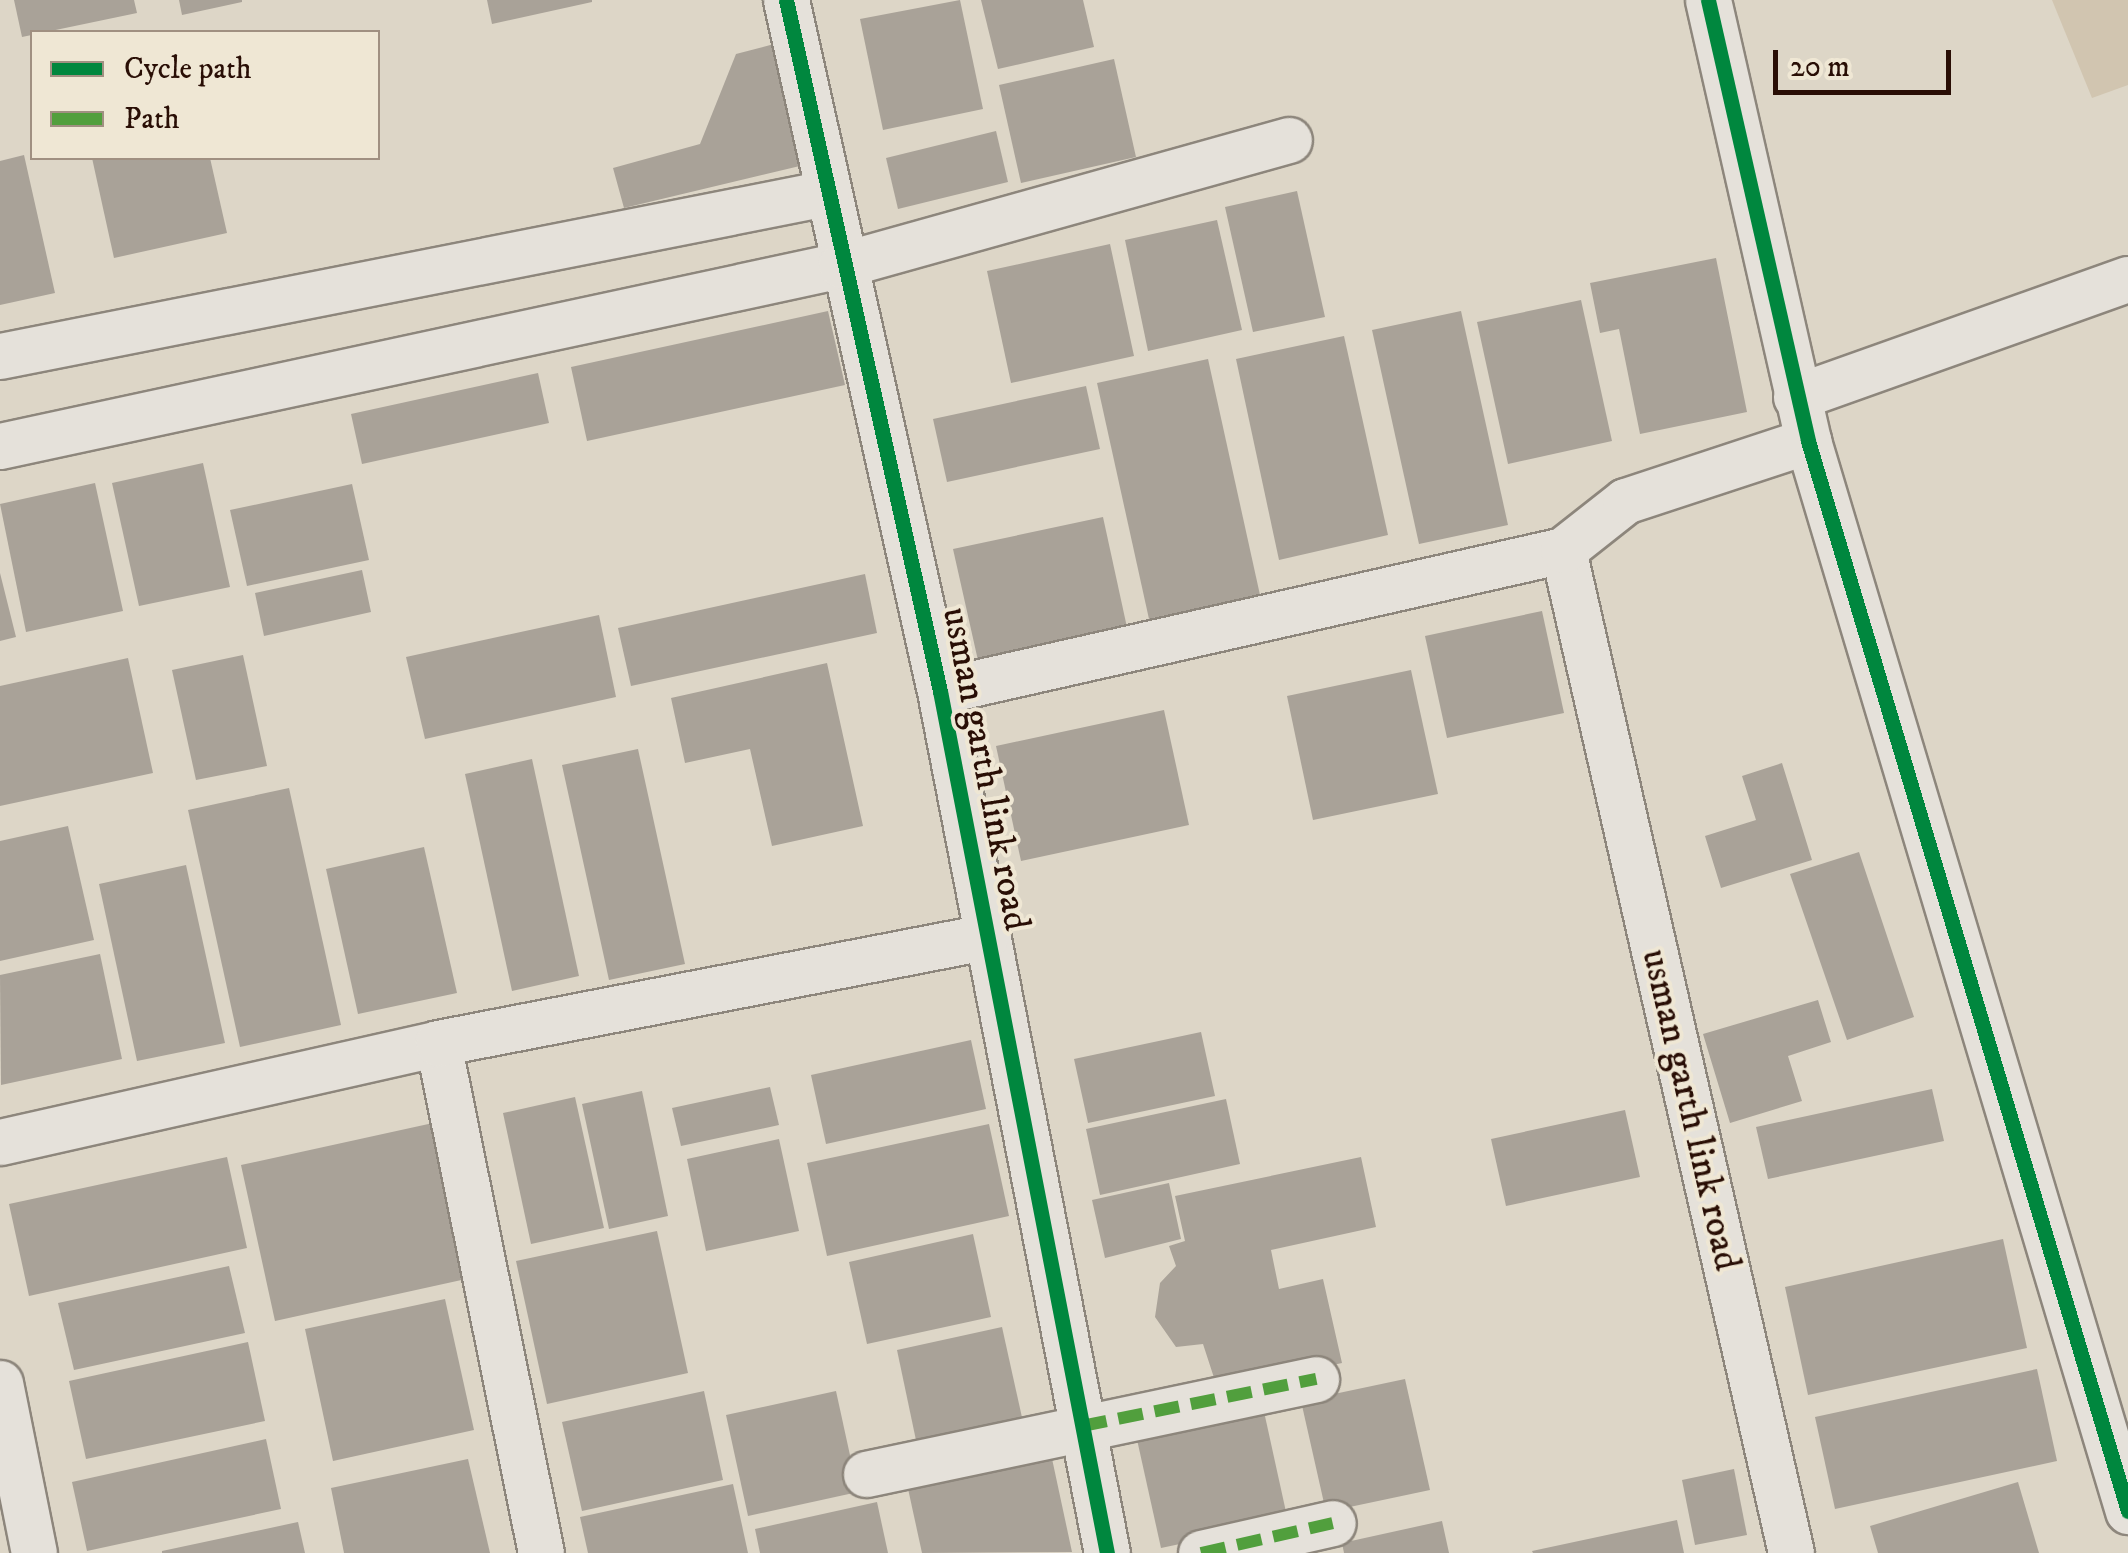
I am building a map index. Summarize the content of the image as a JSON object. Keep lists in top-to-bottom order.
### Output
{
  "streets": {
    "street": ["usman garth link road"]
  },
  "legend": ["Cycle path", "Path"],
  "scale_bar": "20 m"
}
